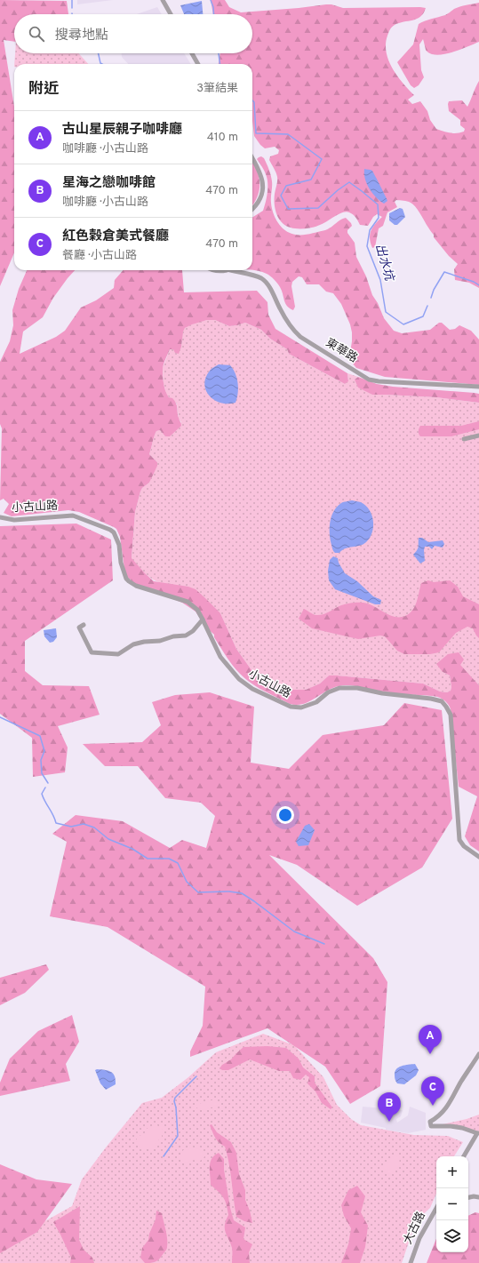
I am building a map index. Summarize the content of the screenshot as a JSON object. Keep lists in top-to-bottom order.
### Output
{
  "streets": {
    "street": ["東華路", "小古山路", "大古路"]
  },
  "water": ["出水坑"],
  "page": {
    "search": "搜尋地點",
    "heading": ["附近", "3筆結果"],
    "list": [
      {
        "mark": "A",
        "name": "古山星辰親子咖啡廳",
        "note": "咖啡廳 · 小古山路",
        "value": "410 m"
      },
      {
        "mark": "B",
        "name": "星海之戀咖啡館",
        "note": "咖啡廳 · 小古山路",
        "value": "470 m"
      },
      {
        "mark": "C",
        "name": "紅色榖倉美式餐廳",
        "note": "餐廳 · 小古山路",
        "value": "470 m"
      }
    ],
    "pins": ["A", "C", "B"],
    "map_buttons": ["+", "−"]
  }
}
